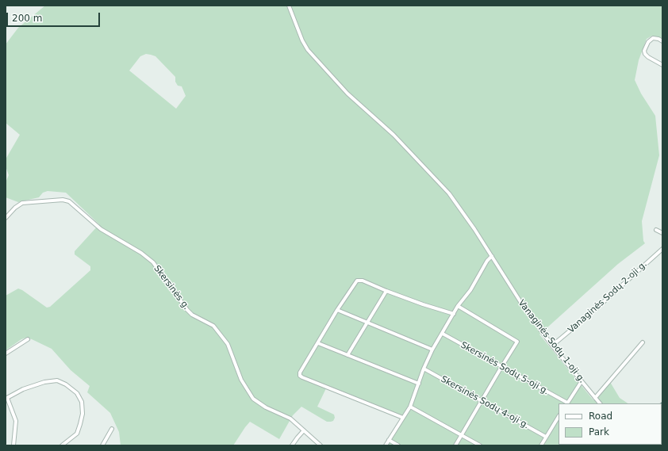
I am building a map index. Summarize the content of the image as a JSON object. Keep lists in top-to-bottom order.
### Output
{
  "streets": {
    "street": [
      "Skersinės g.",
      "Vanaginės Sodų 2-oji g.",
      "Vanaginės Sodų 1-oji g.",
      "Skersinės Sodų 5-oji g.",
      "Skersinės Sodų 4-oji g."
    ]
  },
  "crossings": [
    ["Vanaginės Sodų 2-oji g.", "Vanaginės Sodų 1-oji g."]
  ],
  "legend": ["Road", "Park"],
  "scale_bar": "200 m"
}
